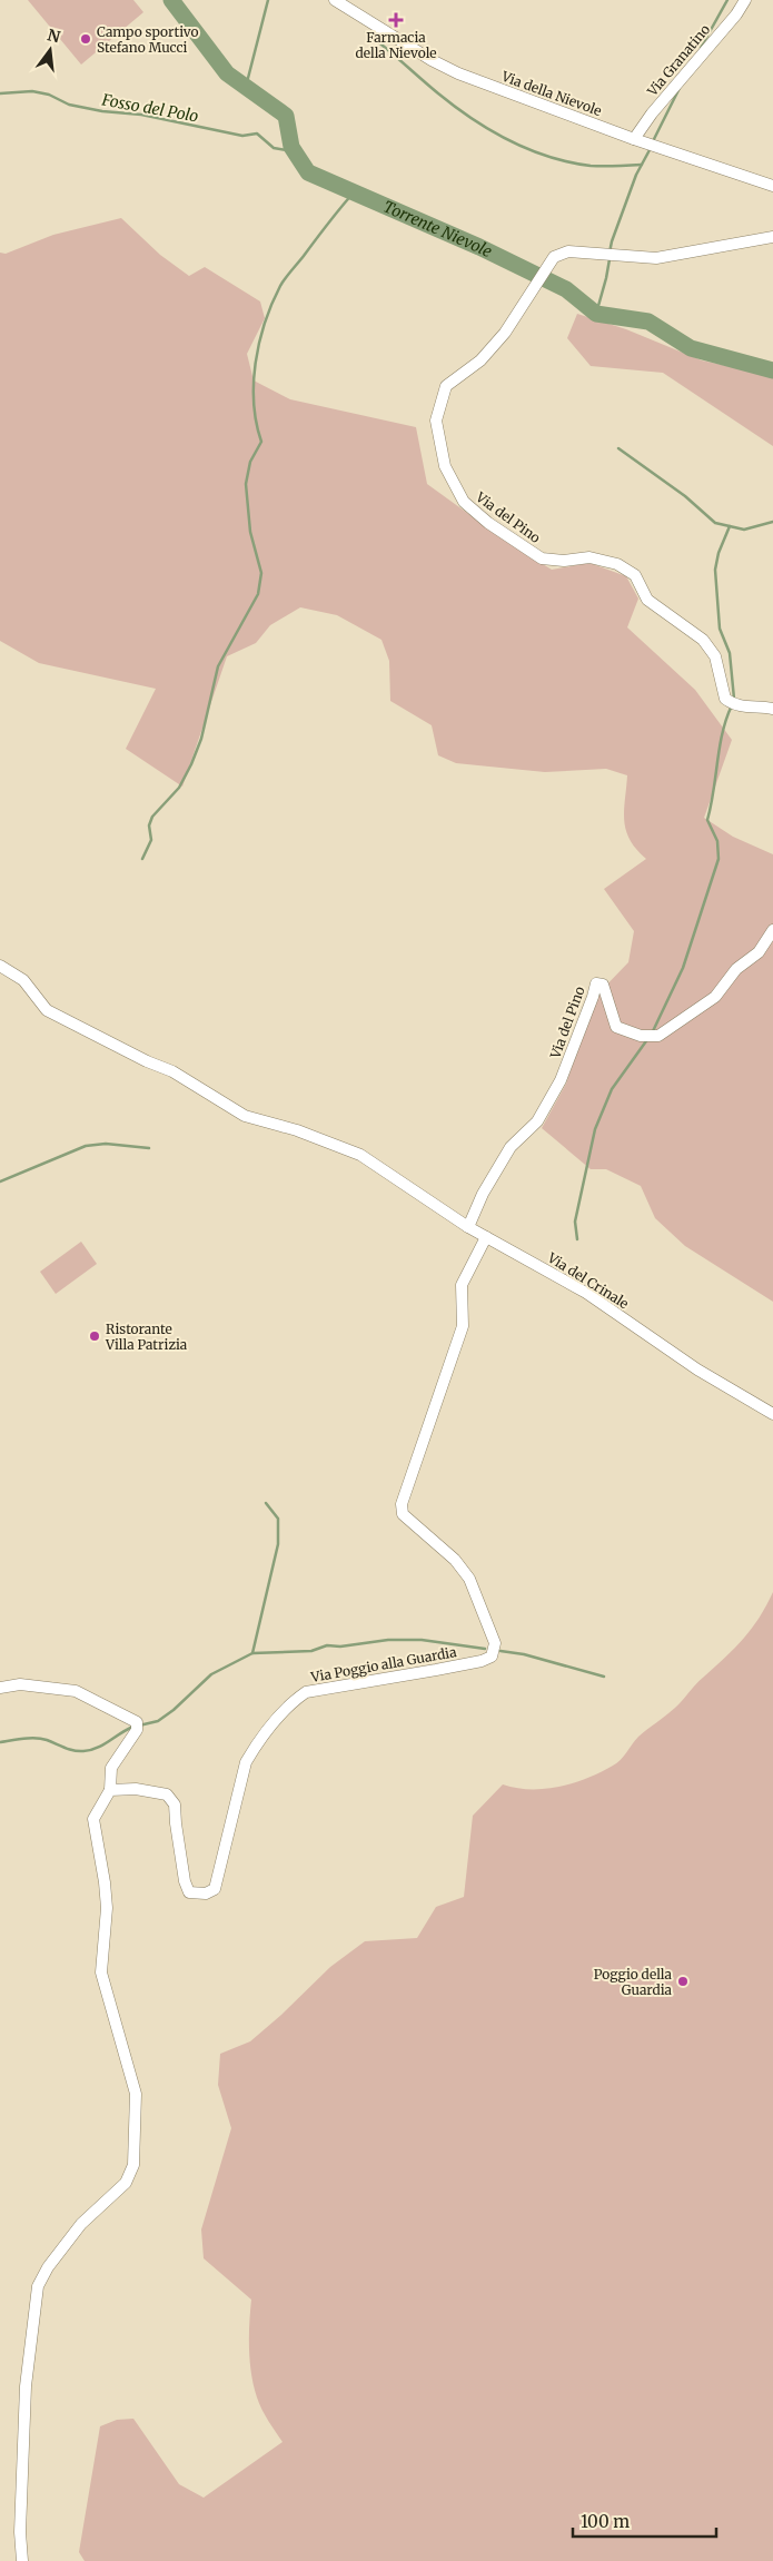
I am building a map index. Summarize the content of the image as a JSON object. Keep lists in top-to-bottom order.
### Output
{
  "streets": {
    "street": [
      "Via Granatino",
      "Via della Nievole",
      "Via del Pino",
      "Via del Crinale",
      "Via Poggio alla Guardia"
    ]
  },
  "crossings": [
    ["Via Granatino", "Via della Nievole"],
    ["Via del Pino", "Via del Crinale"],
    ["Via del Crinale", "Via Poggio alla Guardia"]
  ],
  "water": ["Fosso del Polo", "Torrente Nievole"],
  "places": {
    "health": ["Farmacia della Nievole"],
    "other": ["Campo sportivo Stefano Mucci", "Ristorante Villa Patrizia", "Poggio della Guardia"]
  },
  "scale_bar": "100 m",
  "north": "top"
}
